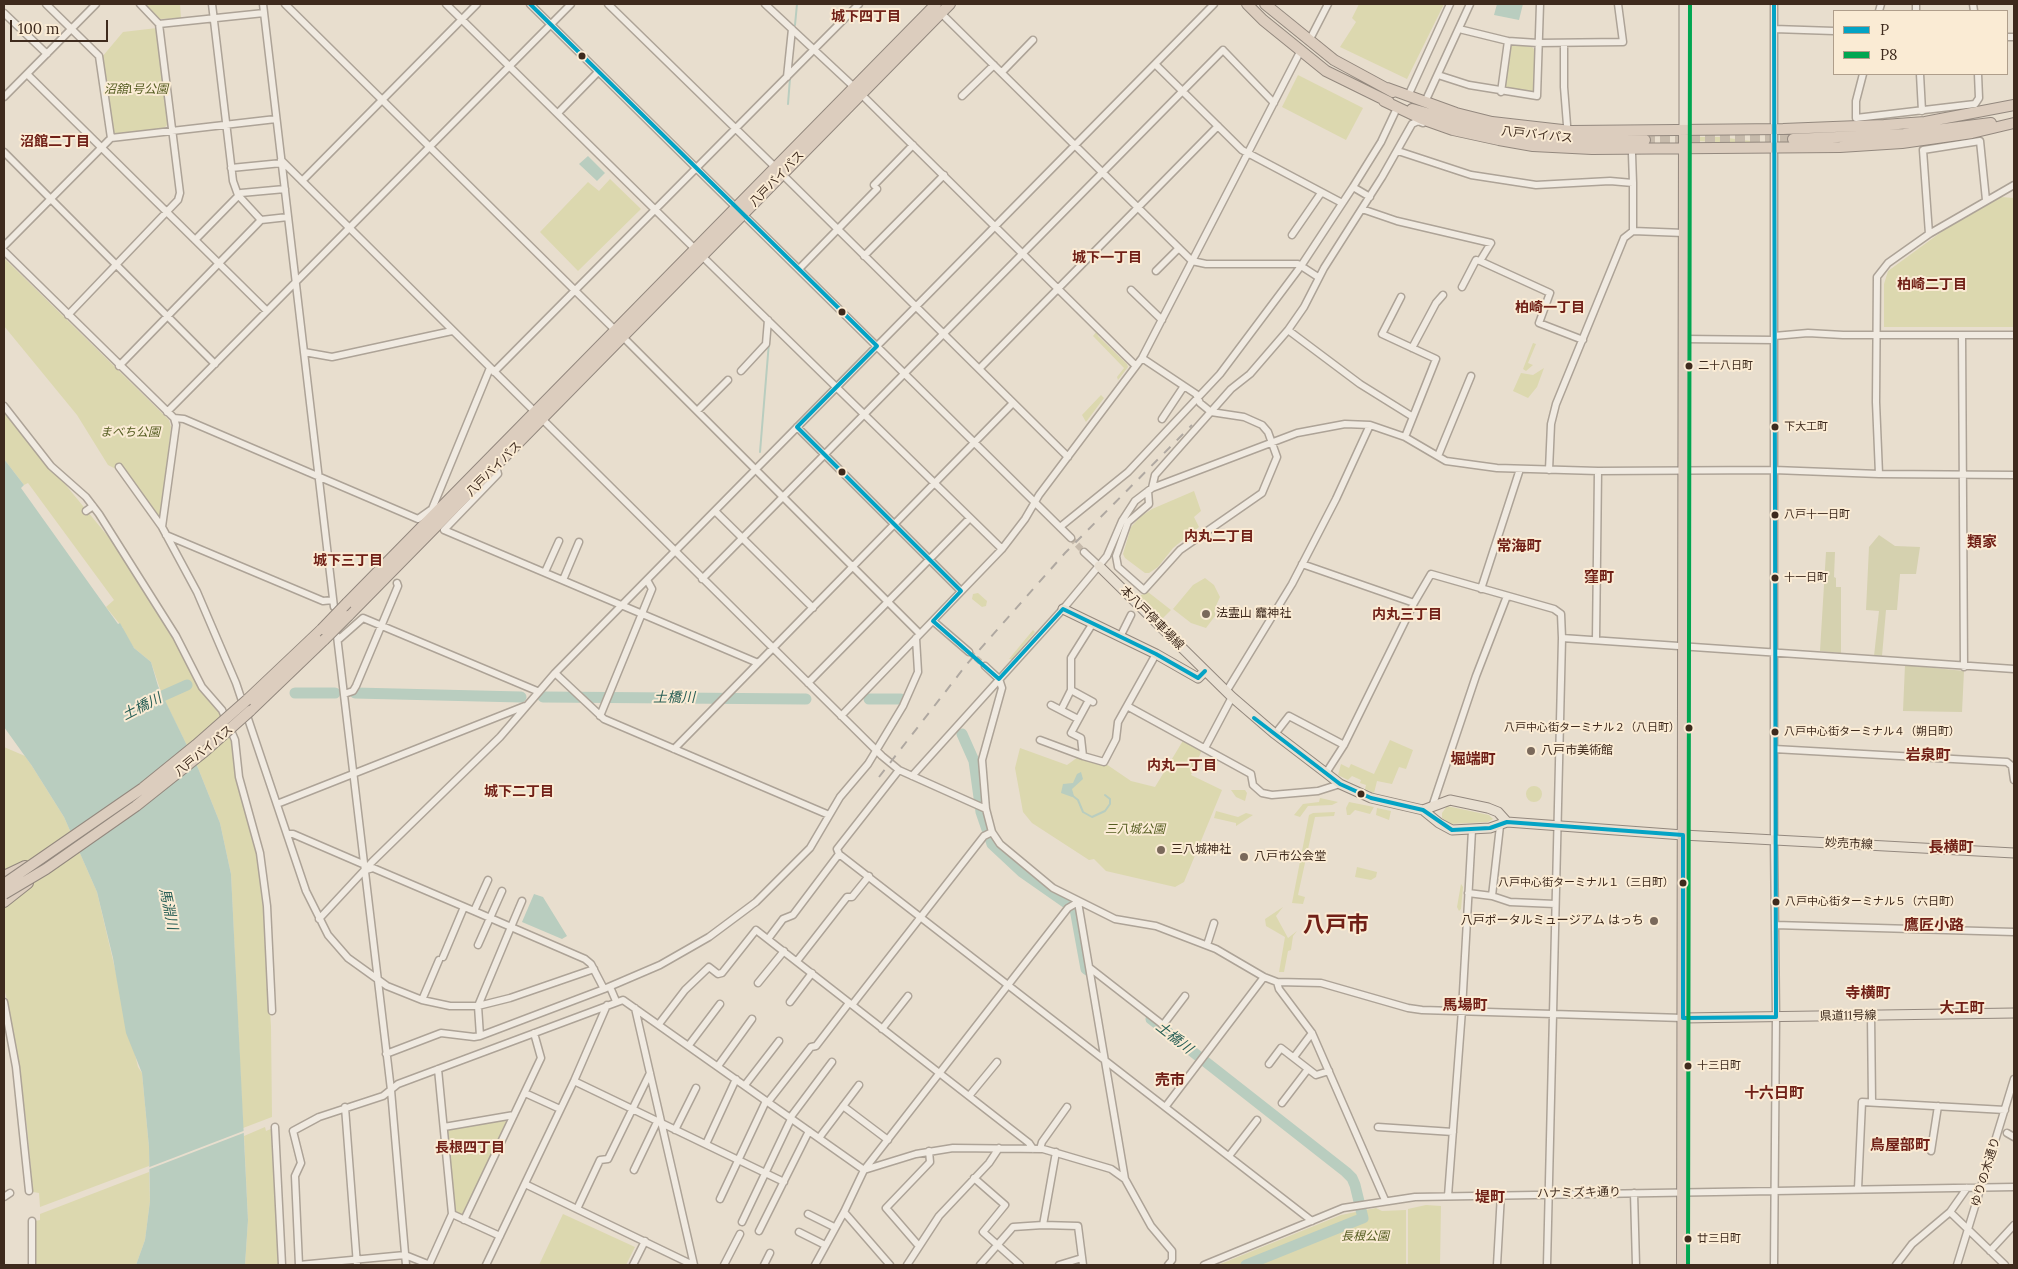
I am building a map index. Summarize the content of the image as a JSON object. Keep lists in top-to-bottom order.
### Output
{
  "streets": {
    "highway": ["八戸バイパス"],
    "main road": ["本八戸停車場線", "妙売市線", "県道11号線"],
    "street": ["ゆりの木通り", "ハナミズキ通り"]
  },
  "crossings": [
    ["本八戸停車場線", "妙売市線"],
    ["ゆりの木通り", "ハナミズキ通り"]
  ],
  "districts": [
    "城下四丁目",
    "沼館二丁目",
    "城下一丁目",
    "柏崎二丁目",
    "柏崎一丁目",
    "内丸二丁目",
    "類家",
    "常海町",
    "城下三丁目",
    "窪町",
    "内丸三丁目",
    "岩泉町",
    "堀端町",
    "内丸一丁目",
    "城下二丁目",
    "長横町",
    "八戸市",
    "鷹匠小路",
    "寺横町",
    "馬場町",
    "大工町",
    "売市",
    "十六日町",
    "鳥屋部町",
    "長根四丁目",
    "堤町"
  ],
  "water": ["土橋川", "馬淵川"],
  "parks": [
    "沼舘1号公園",
    "まべち公園",
    "三八城公園",
    "長根公園"
  ],
  "places": [
    "二十八日町",
    "下大工町",
    "八戸十一日町",
    "十一日町",
    "法霊山 龗神社",
    "八戸中心街ターミナル２（八日町）",
    "八戸中心街ターミナル４（朔日町）",
    "八戸市美術館",
    "三八城神社",
    "八戸市公会堂",
    "八戸中心街ターミナル１（三日町）",
    "八戸中心街ターミナル５（六日町）",
    "八戸ポータルミュージアム はっち",
    "十三日町",
    "廿三日町"
  ],
  "lines": ["transit line P", "transit line P8"],
  "legend": ["P", "P8"],
  "scale_bar": "100 m"
}
